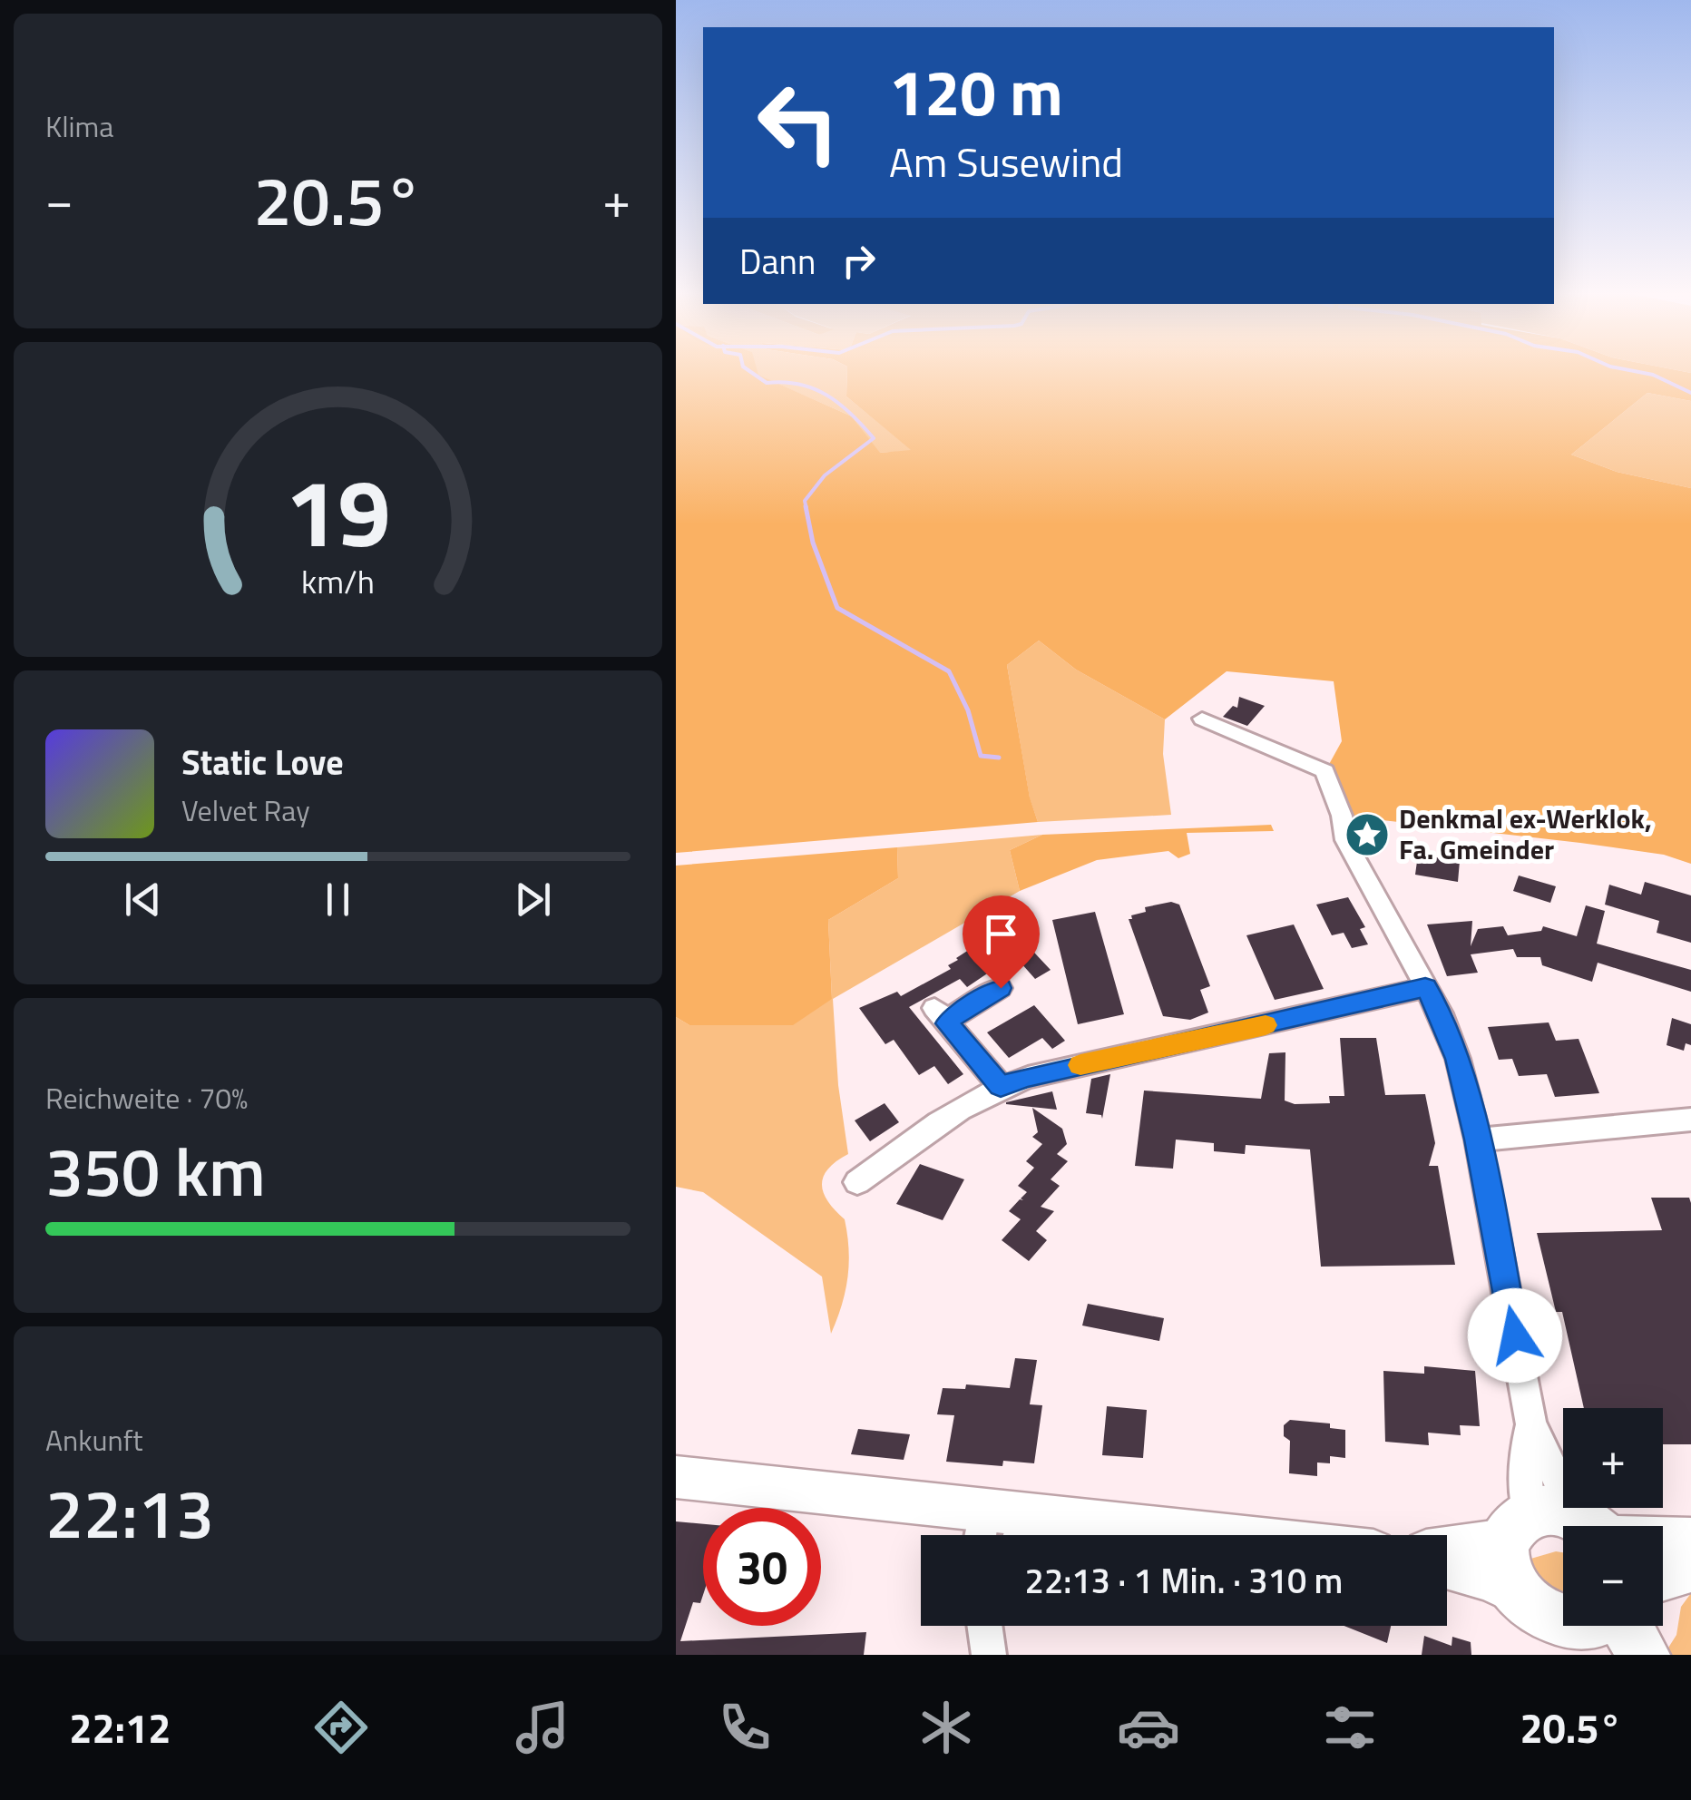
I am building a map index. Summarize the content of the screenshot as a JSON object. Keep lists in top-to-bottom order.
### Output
{
  "places": {
    "place": ["Denkmal ex-Werklok, Fa. Gmeinder"]
  },
  "page": {
    "tile": [
      "Klima",
      ["Reichweite · 70%", "350 km"],
      ["Ankunft", "22:13"]
    ],
    "turn": ["120 m", "Am Susewind"],
    "heat": ["−", "20.5°", "+"],
    "then": "Dann",
    "song": ["Static Love", "Velvet Ray"],
    "map_buttons": ["+", "−"],
    "limit": "30",
    "trip": "22:13 · 1 Min. · 310 m",
    "tabs": ["22:12", "20.5°"],
    "gauge": ["19", "km/h"]
  }
}
